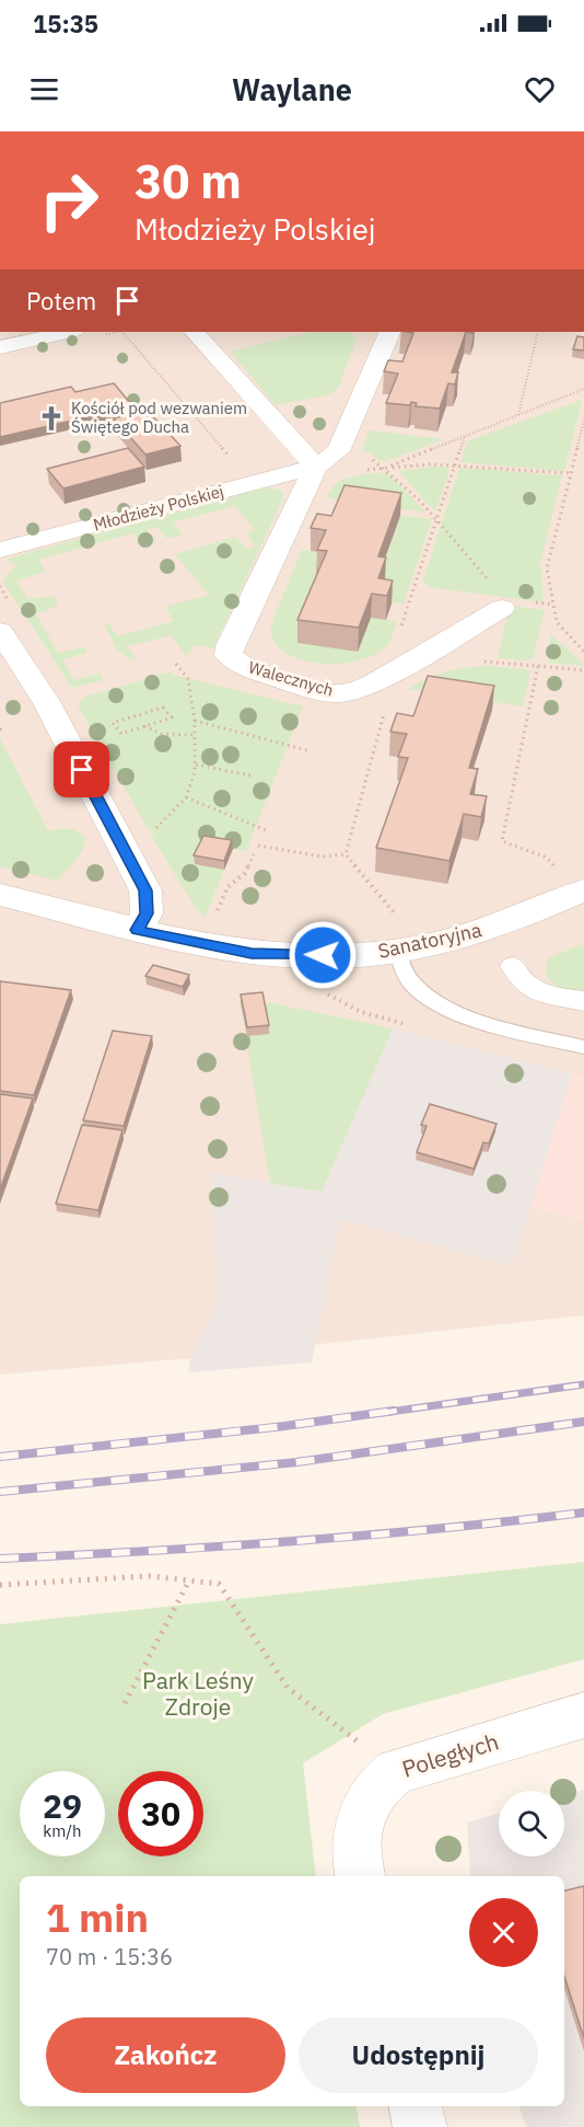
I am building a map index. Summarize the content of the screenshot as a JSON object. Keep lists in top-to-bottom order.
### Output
{
  "streets": {
    "street": [
      "Młodzieży Polskiej",
      "Walecznych",
      "Sanatoryjna",
      "Poległych"
    ]
  },
  "crossings": [
    ["Młodzieży Polskiej", "Walecznych"]
  ],
  "parks": ["Park Leśny Zdroje"],
  "places": {
    "church": ["Kościół pod wezwaniem Świętego Ducha"]
  },
  "page": {
    "status": "15:35",
    "header": "Waylane",
    "turn": ["30 m", "Młodzieży Polskiej"],
    "then": "Potem",
    "speed": "29 km/h",
    "limit": "30",
    "heading": ["1 min", "70 m · 15:36"],
    "buttons": ["Zakończ", "Udostępnij"]
  }
}
